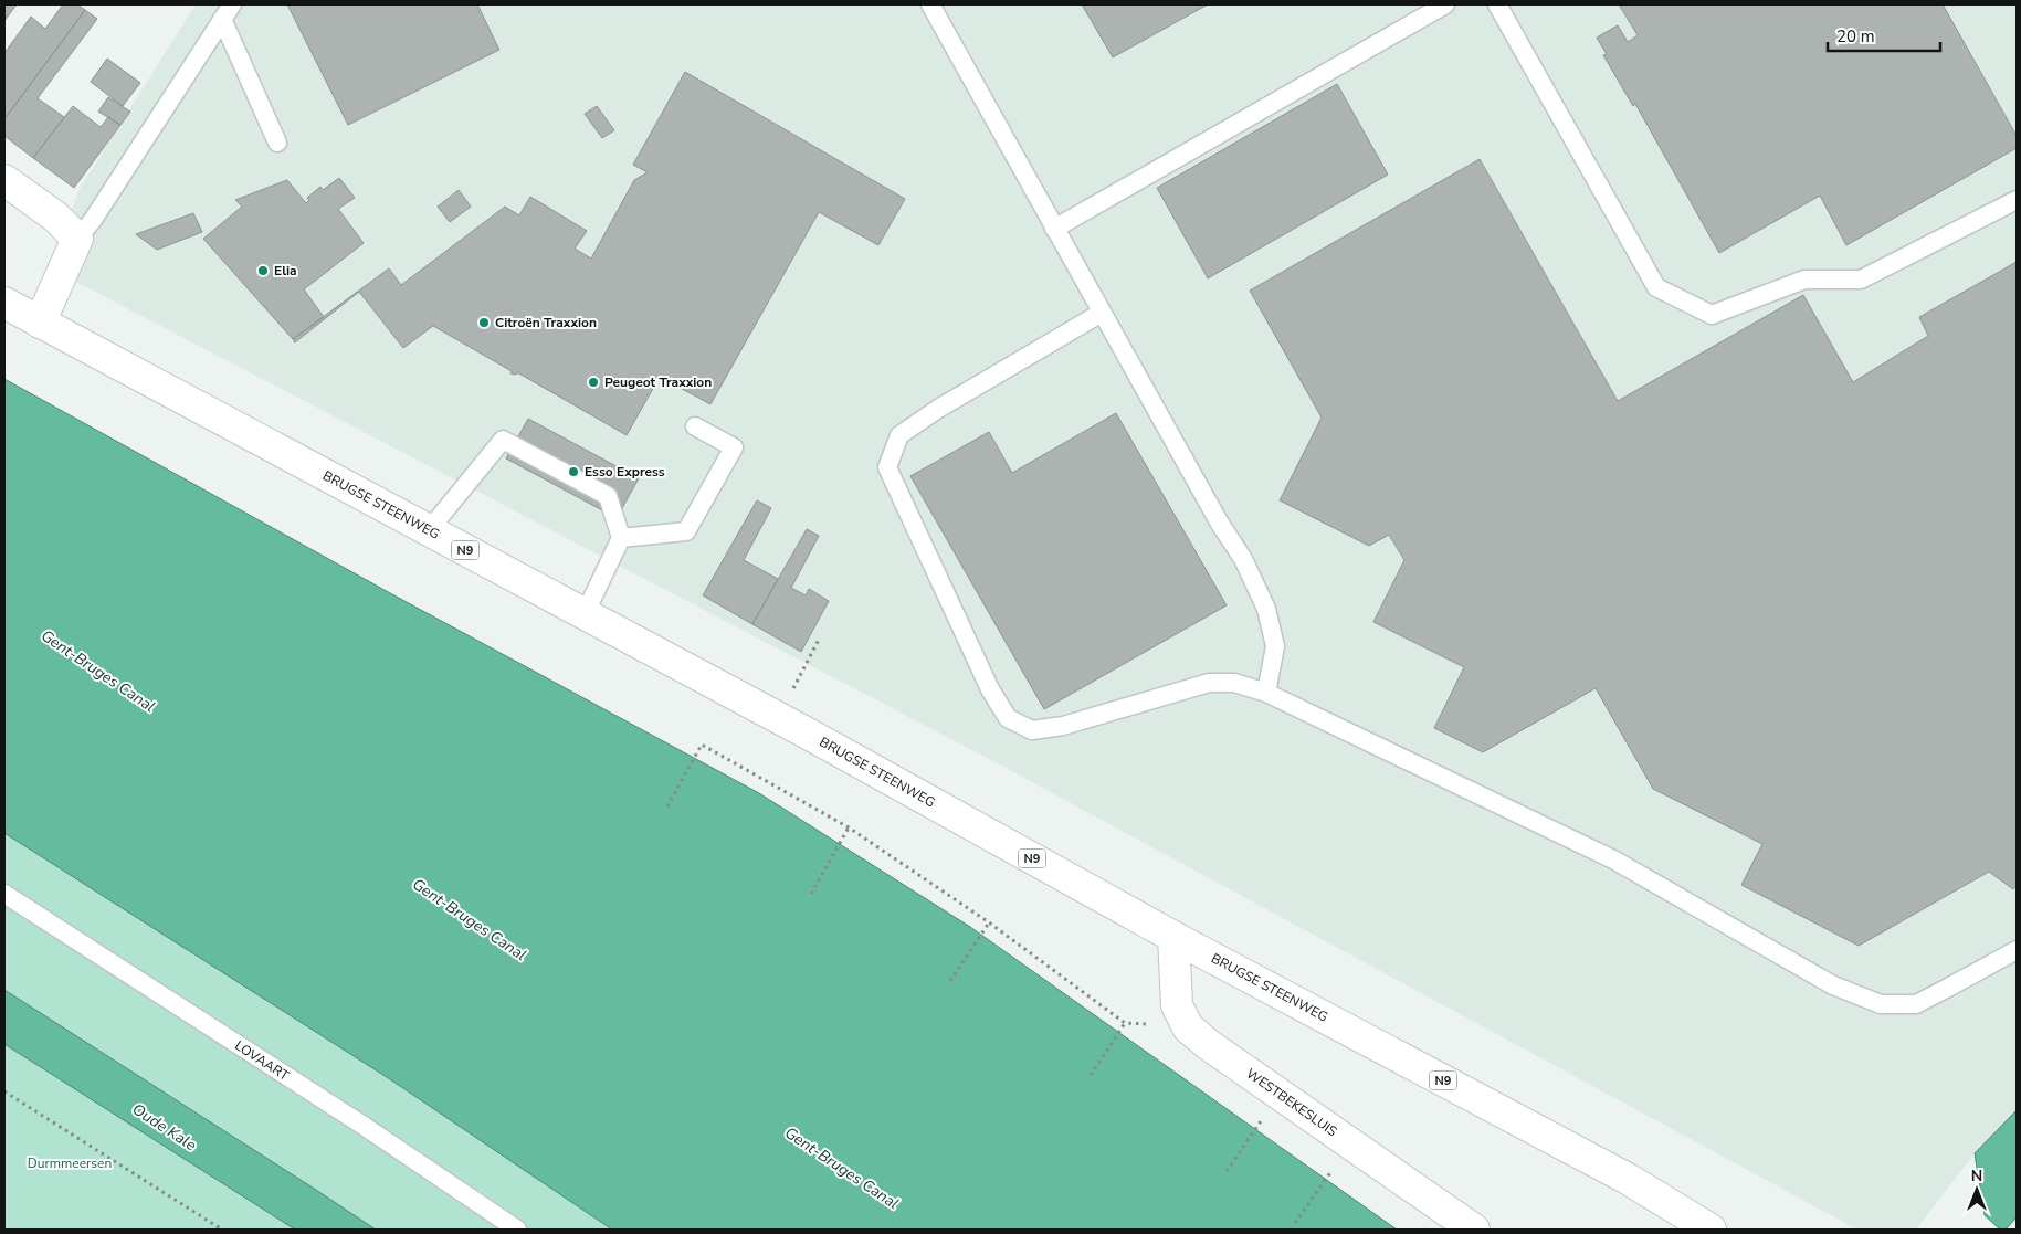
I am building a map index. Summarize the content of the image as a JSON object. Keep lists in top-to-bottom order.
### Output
{
  "streets": {
    "main road": ["BRUGSE STEENWEG", "N9", "WESTBEKESLUIS"],
    "lane": ["LOVAART"]
  },
  "crossings": [
    ["BRUGSE STEENWEG", "WESTBEKESLUIS"]
  ],
  "water": ["Gent-Bruges Canal", "Oude Kale"],
  "parks": ["Durmmeersen"],
  "places": [
    "Elia",
    "Citroën Traxxion",
    "Peugeot Traxxion",
    "Esso Express"
  ],
  "scale_bar": "20 m",
  "north": "top"
}
